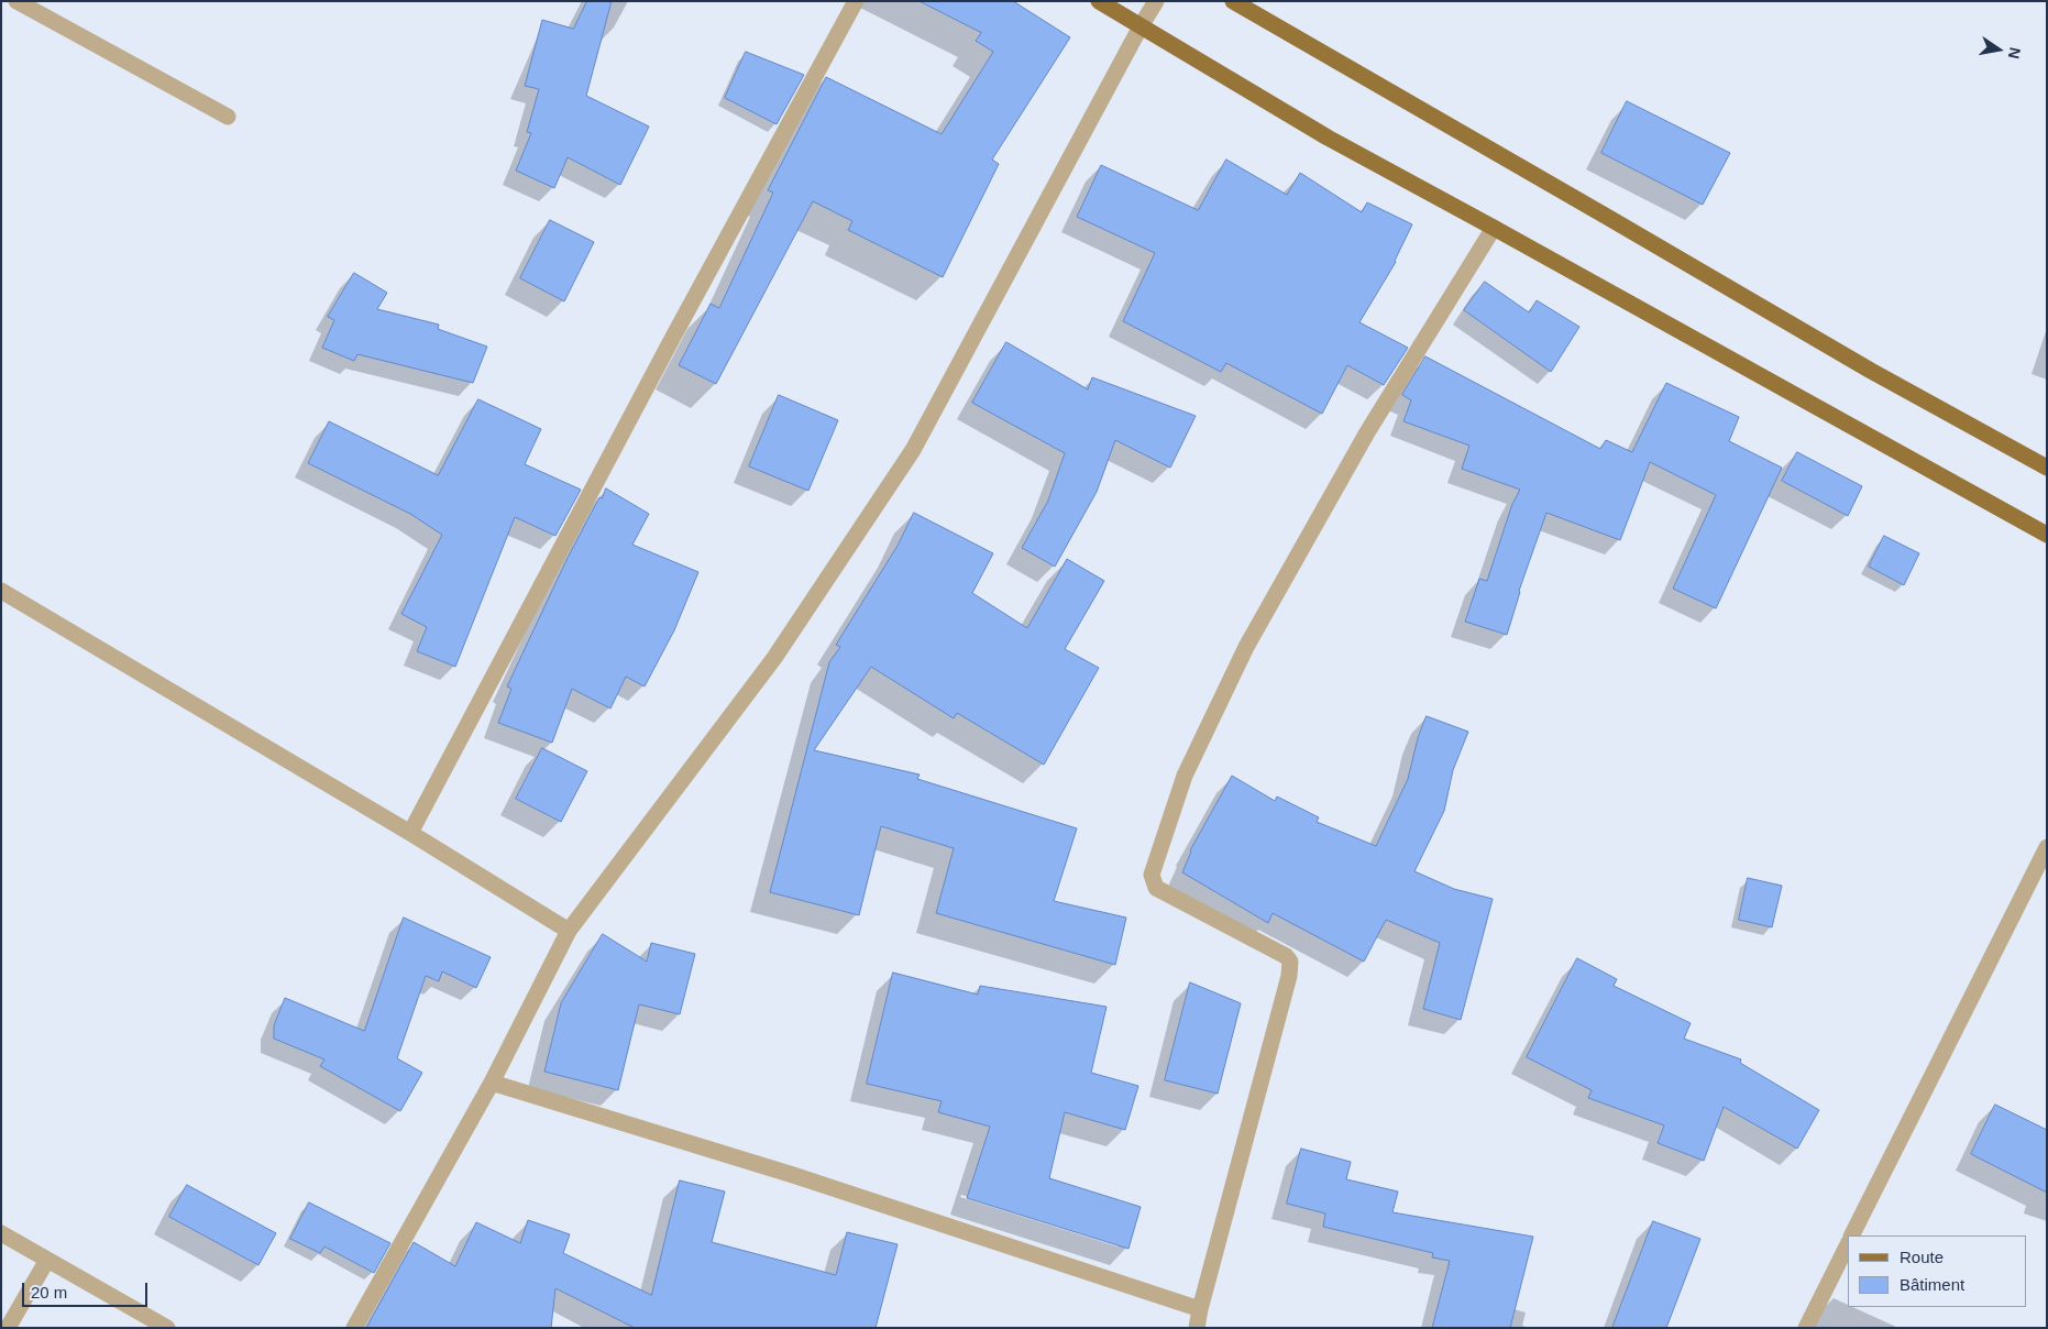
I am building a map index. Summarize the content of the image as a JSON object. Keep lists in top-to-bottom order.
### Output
{
  "legend": ["Route", "Bâtiment"],
  "scale_bar": "20 m",
  "north": "right"
}
